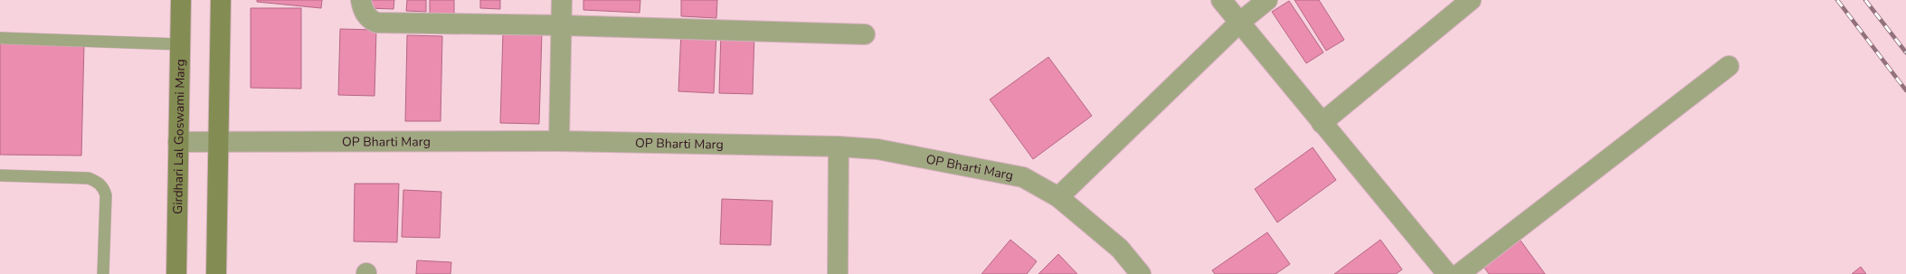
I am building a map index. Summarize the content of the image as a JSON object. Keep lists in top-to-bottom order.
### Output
{
  "streets": {
    "main road": ["Girdhari Lal Goswami Marg"],
    "street": ["OP Bharti Marg"]
  },
  "crossings": [
    ["Girdhari Lal Goswami Marg", "OP Bharti Marg"]
  ]
}
